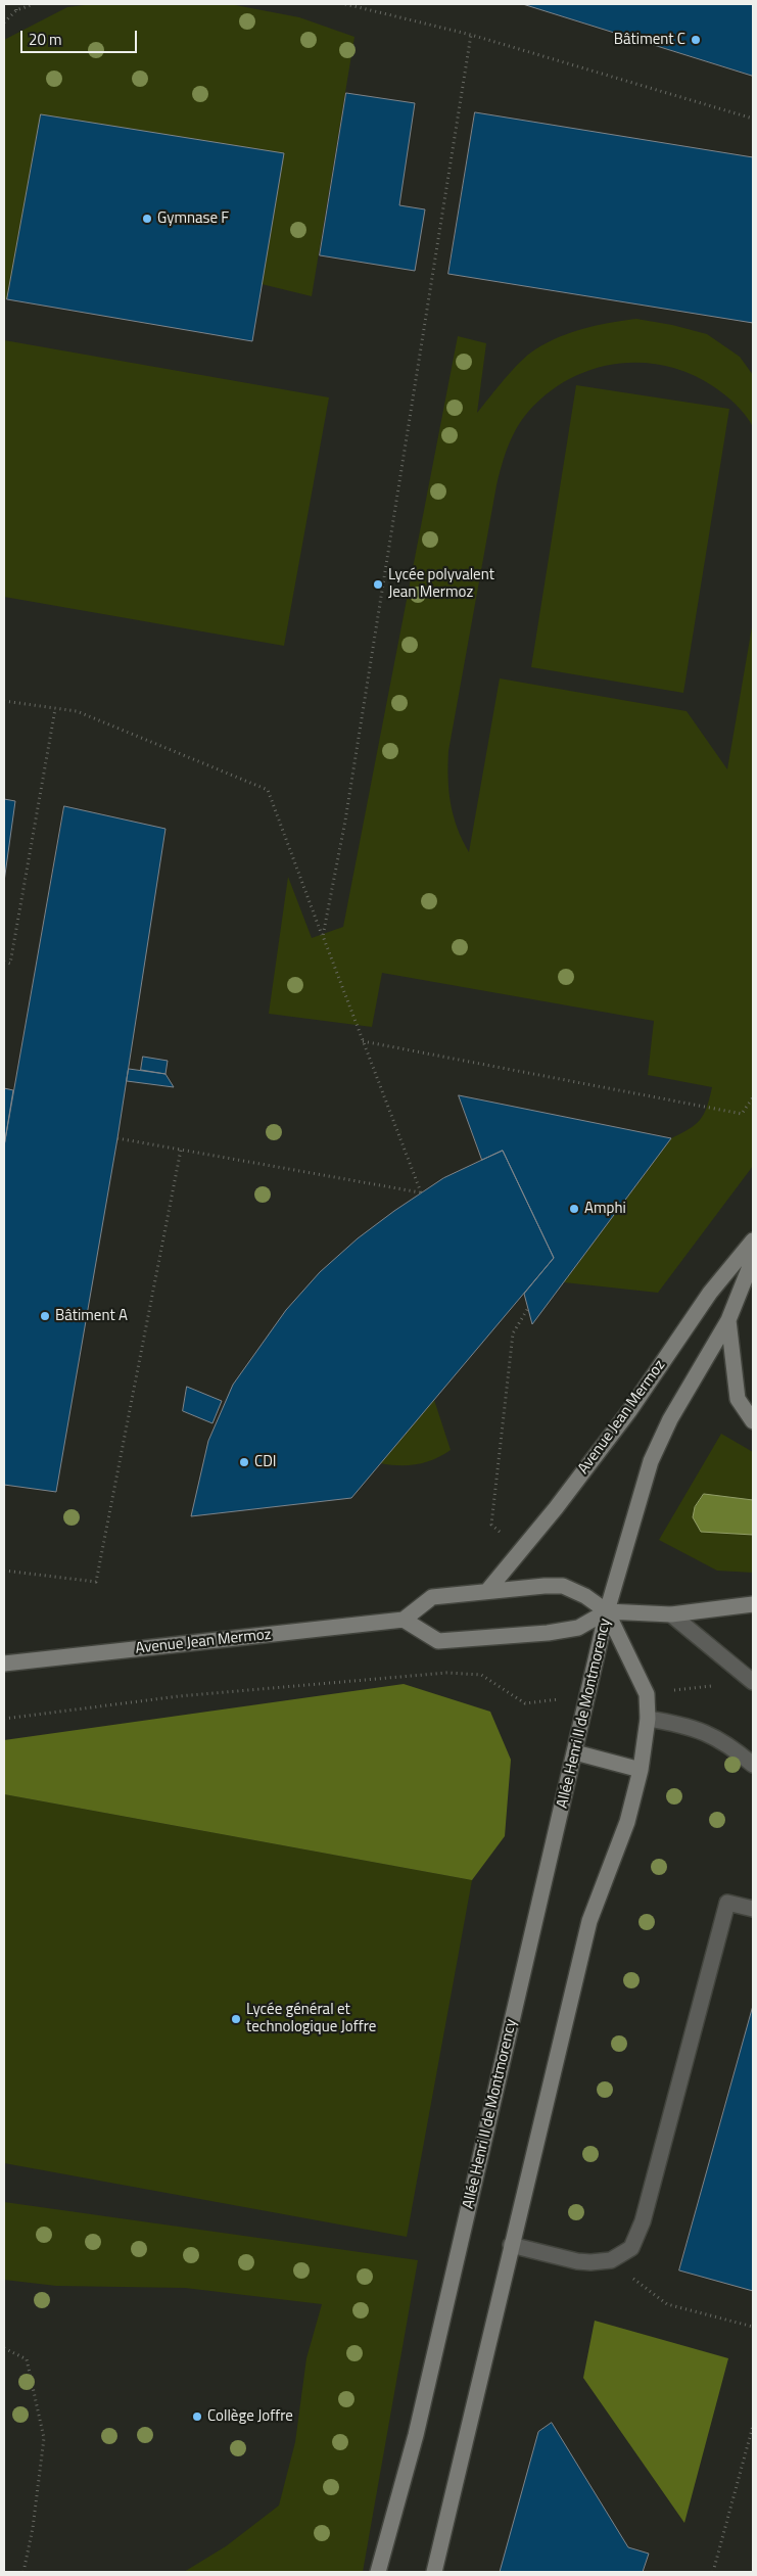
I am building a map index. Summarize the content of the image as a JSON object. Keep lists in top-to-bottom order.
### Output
{
  "streets": {
    "street": ["Avenue Jean Mermoz", "Allée Henri II de Montmorency"]
  },
  "places": [
    "Bâtiment C",
    "Gymnase F",
    "Lycée polyvalent Jean Mermoz",
    "Amphi",
    "Bâtiment A",
    "CDI",
    "Lycée général et technologique Joffre",
    "Collège Joffre"
  ],
  "scale_bar": "20 m"
}
